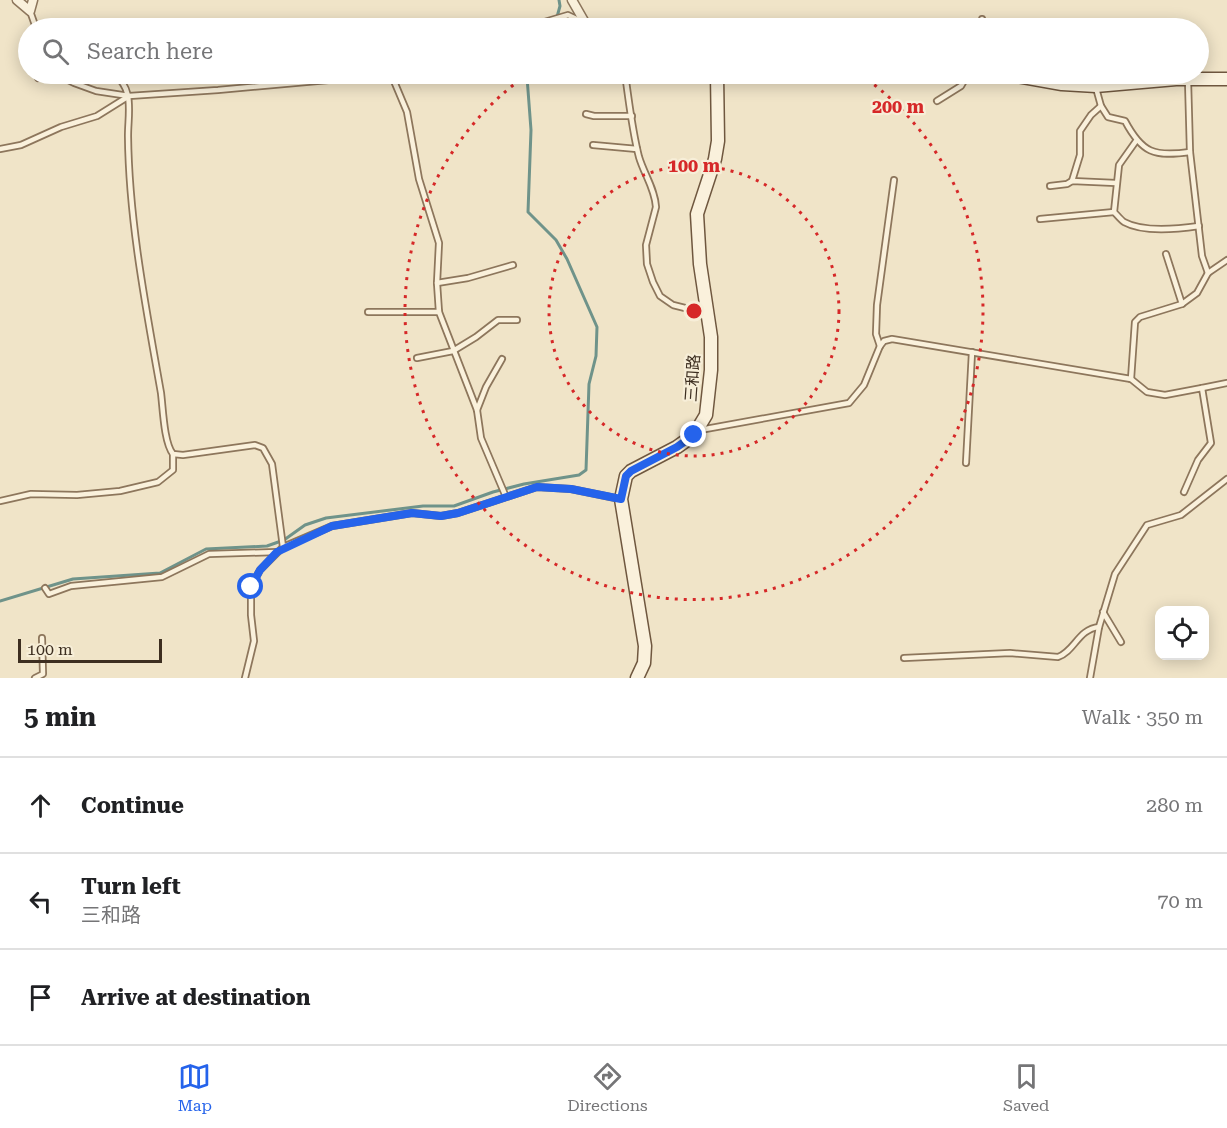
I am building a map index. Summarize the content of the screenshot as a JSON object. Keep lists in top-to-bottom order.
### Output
{
  "streets": {
    "main road": ["三和路"]
  },
  "scale_bar": "100 m",
  "page": {
    "search": "Search here",
    "scale": "100 m",
    "heading": ["5 min", "Walk · 350 m"],
    "list": [
      ["Continue", "280 m"],
      ["Turn left", "三和路", "70 m"],
      "Arrive at destination"
    ],
    "nav": ["Map", "Directions", "Saved"]
  },
  "rings": ["200 m", "100 m"]
}
